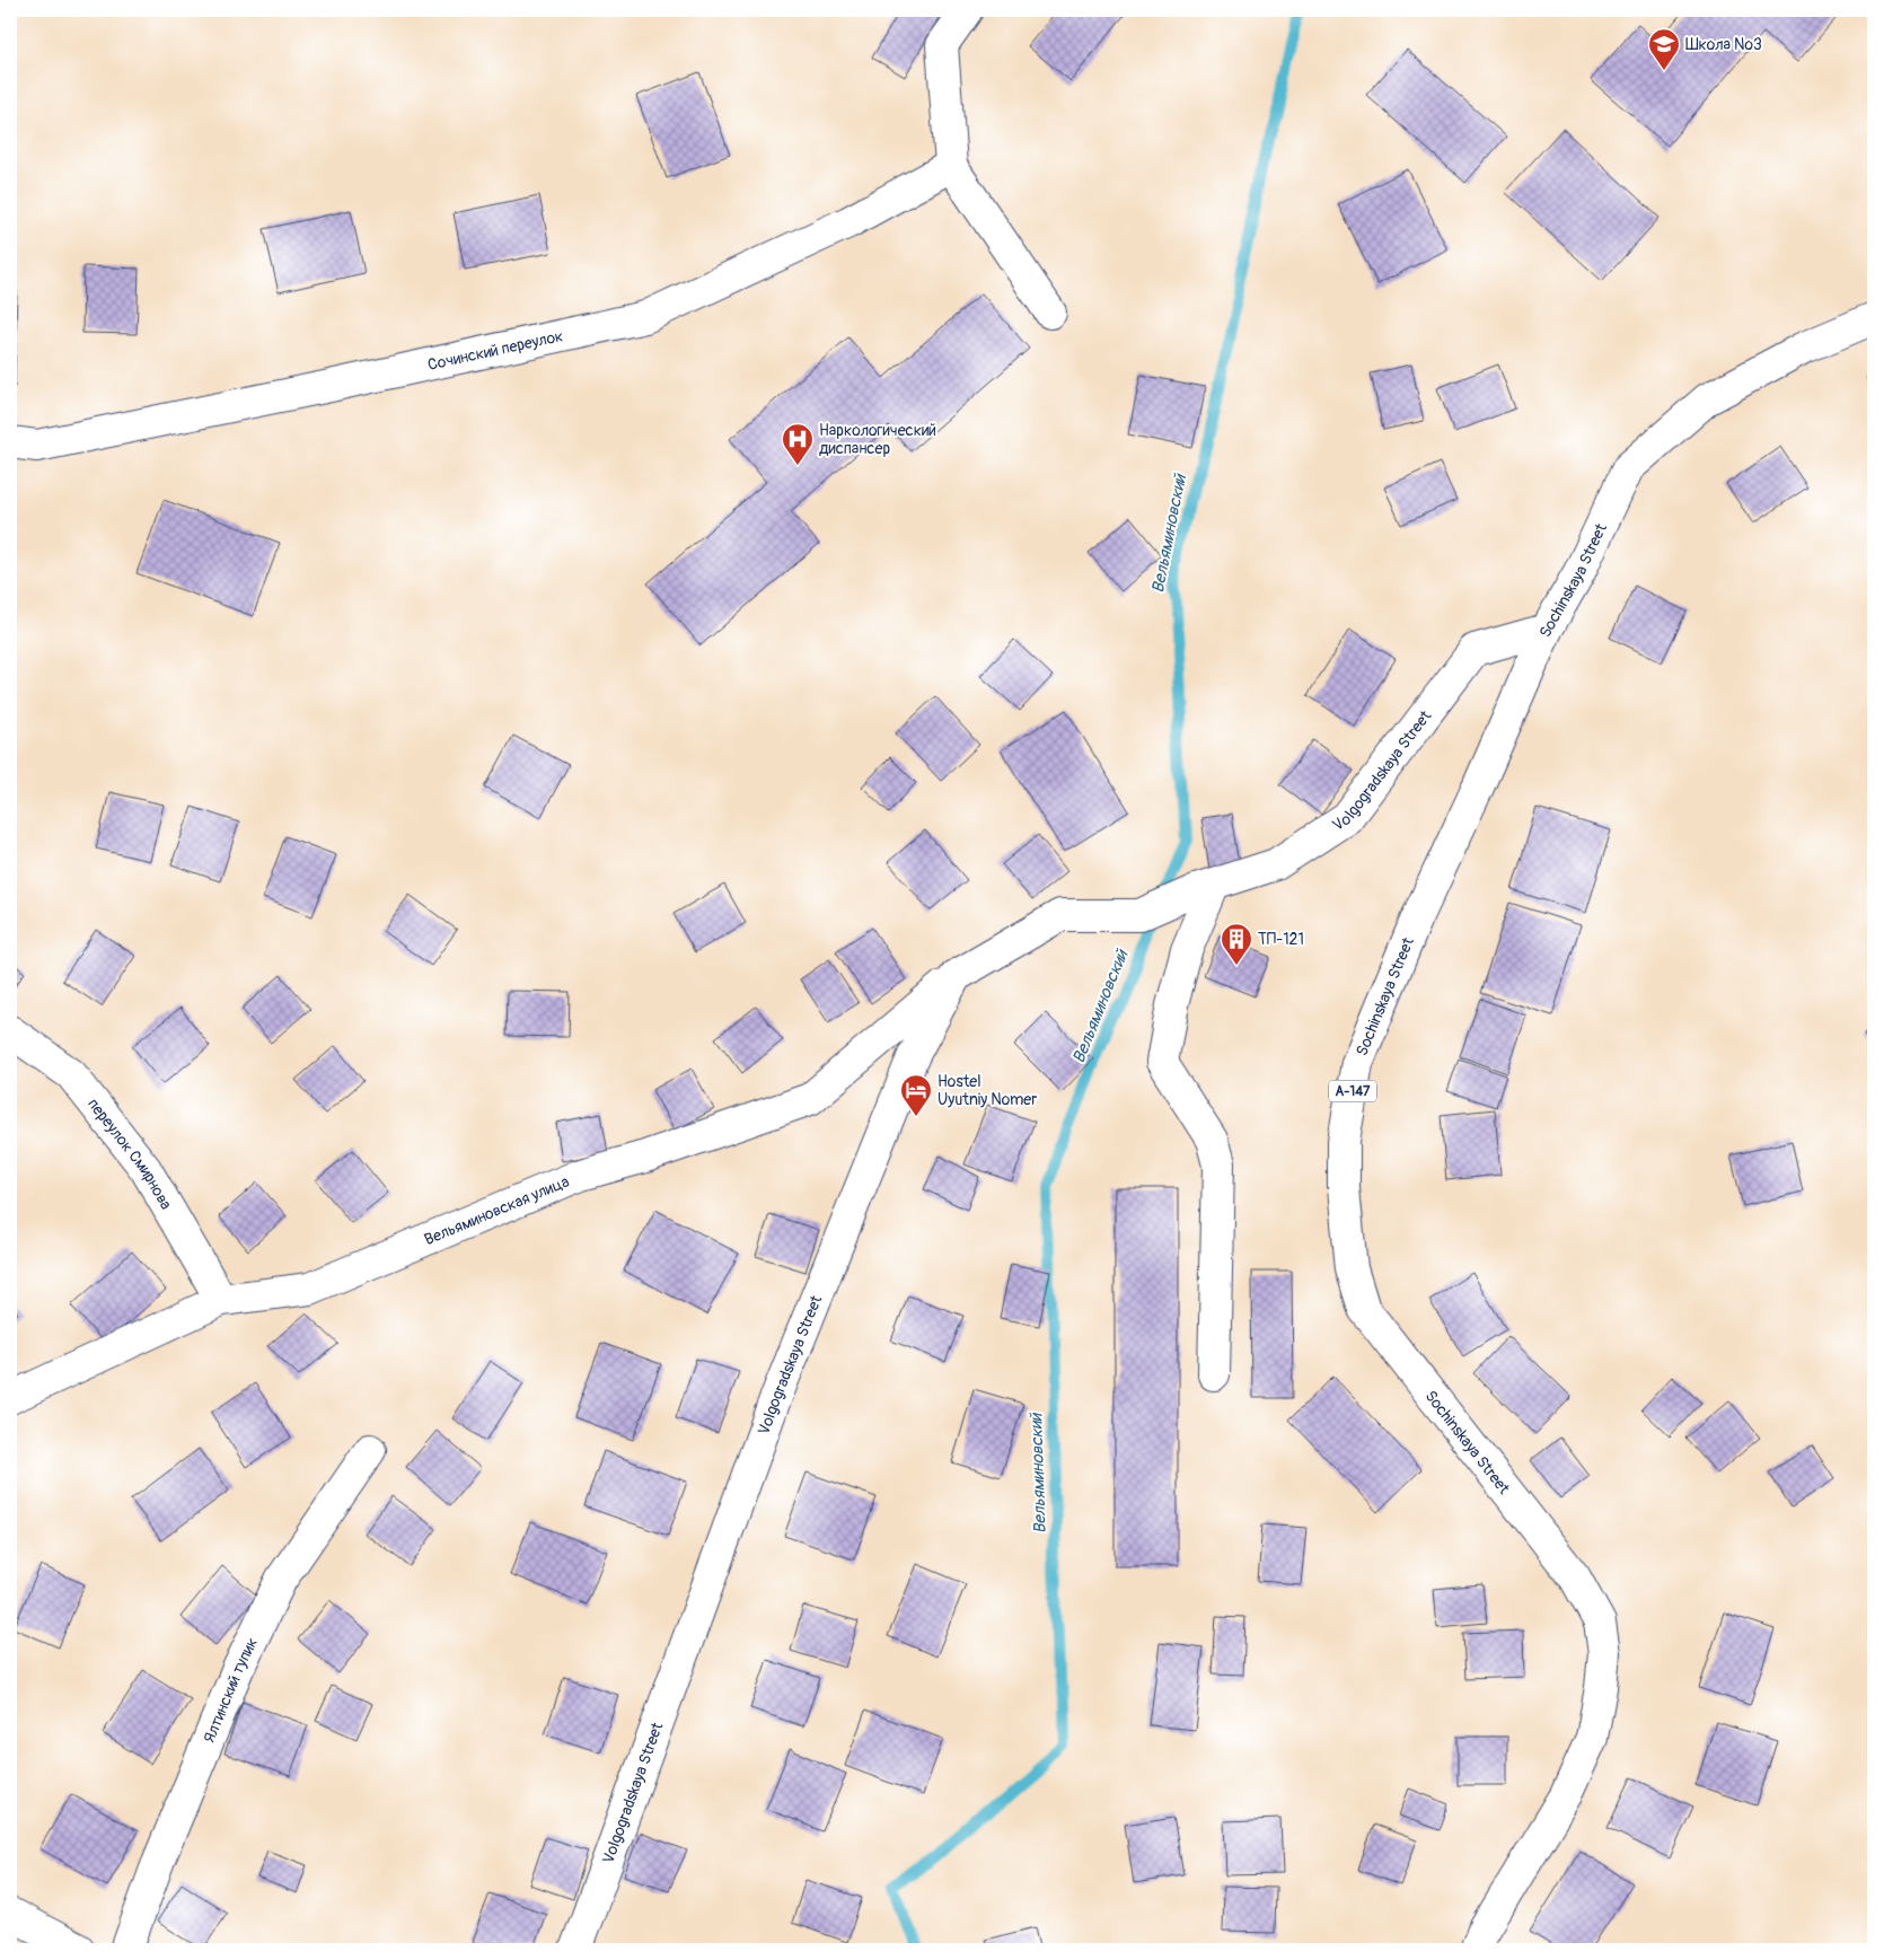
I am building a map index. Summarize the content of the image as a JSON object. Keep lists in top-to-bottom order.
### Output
{
  "streets": {
    "main road": [
      "Сочинский переулок",
      "Sochinskaya Street",
      "Volgogradskaya Street",
      "А-147",
      "переулок Смирнова",
      "Вельяминовская улица",
      "Ялтинский тупик"
    ]
  },
  "crossings": [
    ["Sochinskaya Street", "Volgogradskaya Street"],
    ["Volgogradskaya Street", "Вельяминовская улица"],
    ["переулок Смирнова", "Вельяминовская улица"]
  ],
  "water": ["Вельяминовский"],
  "places": {
    "school or university": ["Школа №3"],
    "hospital": ["Наркологический диспансер"],
    "building": ["ТП-121"],
    "hotel": ["Hostel Uyutniy Nomer"]
  }
}
